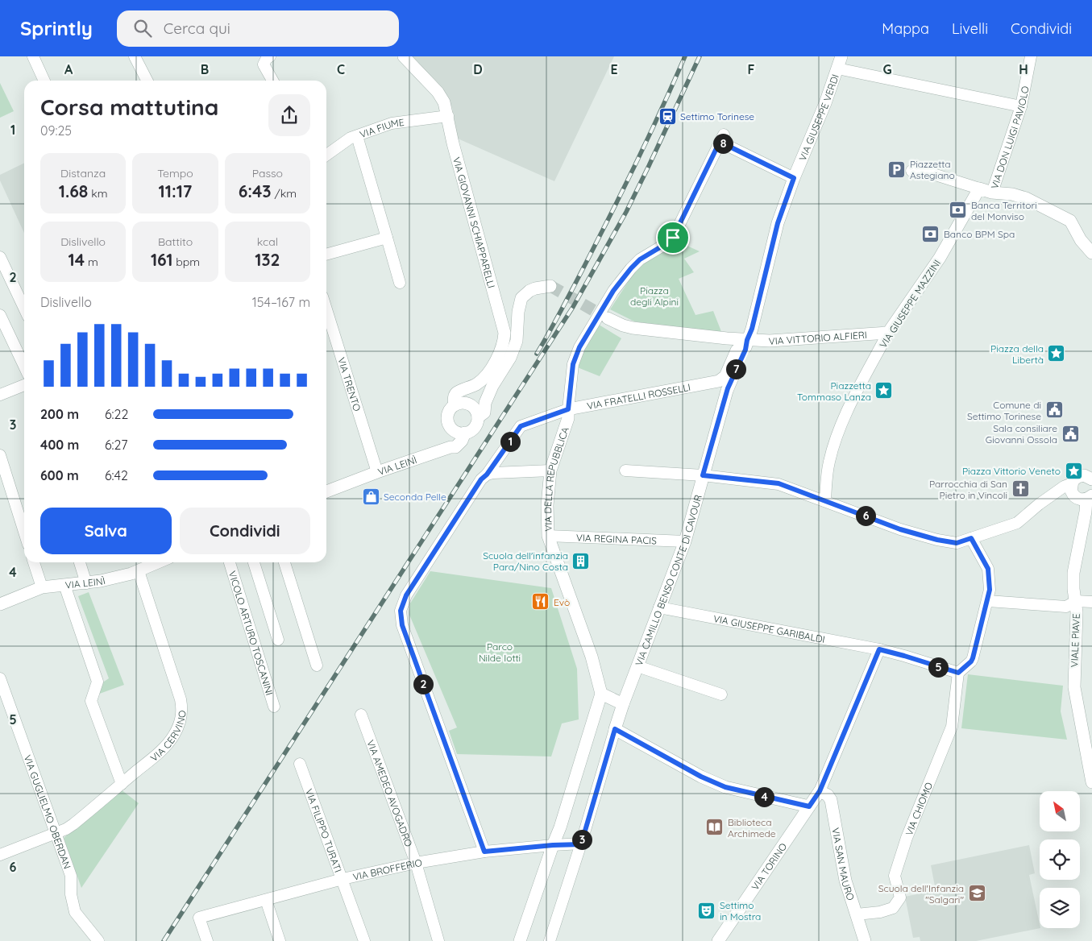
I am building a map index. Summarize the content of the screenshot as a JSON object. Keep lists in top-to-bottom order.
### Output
{
  "streets": {
    "street": [
      "VIA GIUSEPPE VERDI",
      "VIA FIUME",
      "VIA DON LUIGI PAVIOLO",
      "VIA GIOVANNI SCHIAPPARELLI",
      "VIA GIUSEPPE MAZZINI",
      "VIA VITTORIO ALFIERI",
      "VIA TRENTO",
      "VIA FRATELLI ROSSELLI",
      "VIA LEINÌ",
      "VIA DELLA REPUBBLICA",
      "VIA REGINA PACIS",
      "VIA CAMILLO BENSO CONTE DI CAVOUR",
      "VIA GIUSEPPE GARIBALDI",
      "VICOLO ARTURO TOSCANINI",
      "VIALE PIAVE",
      "VIA CERVINO",
      "VIA AMEDEO AVOGADRO",
      "VIA CHIOMO",
      "VIA GUGLIELMO OBERDAN",
      "VIA FILIPPO TURATI",
      "VIA SAN MAURO",
      "VIA TORINO",
      "VIA BROFFERIO"
    ]
  },
  "crossings": [
    ["VIA GIUSEPPE VERDI", "VIA DELLA REPUBBLICA"],
    ["VIA GIUSEPPE VERDI", "VIA CAMILLO BENSO CONTE DI CAVOUR"],
    ["VIA FIUME", "VIA GIOVANNI SCHIAPPARELLI"],
    ["VIA GIOVANNI SCHIAPPARELLI", "VIA LEINÌ"],
    ["VIA GIUSEPPE MAZZINI", "VIA VITTORIO ALFIERI"],
    ["VIA VITTORIO ALFIERI", "VIA CAMILLO BENSO CONTE DI CAVOUR"],
    ["VIA TRENTO", "VIA LEINÌ"],
    ["VIA FRATELLI ROSSELLI", "VIA DELLA REPUBBLICA"],
    ["VIA FRATELLI ROSSELLI", "VIA CAMILLO BENSO CONTE DI CAVOUR"],
    ["VIA FRATELLI ROSSELLI", "VIA BROFFERIO"],
    ["VIA LEINÌ", "VIA CERVINO"],
    ["VIA DELLA REPUBBLICA", "VIA REGINA PACIS"],
    ["VIA DELLA REPUBBLICA", "VIA CAMILLO BENSO CONTE DI CAVOUR"],
    ["VIA REGINA PACIS", "VIA CAMILLO BENSO CONTE DI CAVOUR"],
    ["VIA CAMILLO BENSO CONTE DI CAVOUR", "VIA GIUSEPPE GARIBALDI"],
    ["VIA CAMILLO BENSO CONTE DI CAVOUR", "VIA BROFFERIO"],
    ["VIA CERVINO", "VIA GUGLIELMO OBERDAN"],
    ["VIA AMEDEO AVOGADRO", "VIA BROFFERIO"],
    ["VIA CHIOMO", "VIA SAN MAURO"],
    ["VIA FILIPPO TURATI", "VIA BROFFERIO"],
    ["VIA SAN MAURO", "VIA TORINO"]
  ],
  "parks": ["Piazza degli Alpini", "Parco Nilde Iotti"],
  "places": {
    "station": ["Settimo Torinese"],
    "parking": ["Piazzetta Astegiano"],
    "bank": ["Banca Territori del Monviso", "Banco BPM Spa"],
    "place": ["Piazza della Libertà", "Piazzetta Tommaso Lanza", "Piazza Vittorio Veneto"],
    "public building": ["Comune di Settimo Torinese", "Sala consiliare Giovanni Ossola"],
    "church": ["Parrocchia di San Pietro in Vincoli"],
    "shop": ["Seconda Pelle"],
    "building": ["Scuola dell'infanzia Para/Nino Costa"],
    "restaurant": ["Evò"],
    "library": ["Biblioteca Archimede"],
    "school or university": ["Scuola dell'Infanzia \"Salgari\""],
    "theatre": ["Settimo in Mostra"]
  },
  "north": "top left",
  "page": {
    "header": "Sprintly",
    "search": "Cerca qui",
    "nav": ["Mappa", "Livelli", "Condividi"],
    "heading": ["Corsa mattutina", "09:25"],
    "pins": [
      "8",
      "7",
      "1",
      "6",
      "5",
      "2",
      "4",
      "3"
    ],
    "stats": [
      ["Distanza", "1.68 km"],
      ["Tempo", "11:17"],
      ["Passo", "6:43 /km"],
      ["Dislivello", "14 m"],
      ["Battito", "161 bpm"],
      ["kcal", "132"]
    ],
    "chart": ["Dislivello", "154–167 m"],
    "list": [
      {
        "name": "200 m",
        "note": "6:22"
      },
      {
        "name": "400 m",
        "note": "6:27"
      },
      {
        "name": "600 m",
        "note": "6:42"
      }
    ],
    "buttons": ["Salva", "Condividi"]
  },
  "grid": {
    "columns": [
      "A",
      "B",
      "C",
      "D",
      "E",
      "F",
      "G",
      "H"
    ],
    "rows": [
      "1",
      "2",
      "3",
      "4",
      "5",
      "6"
    ]
  }
}
